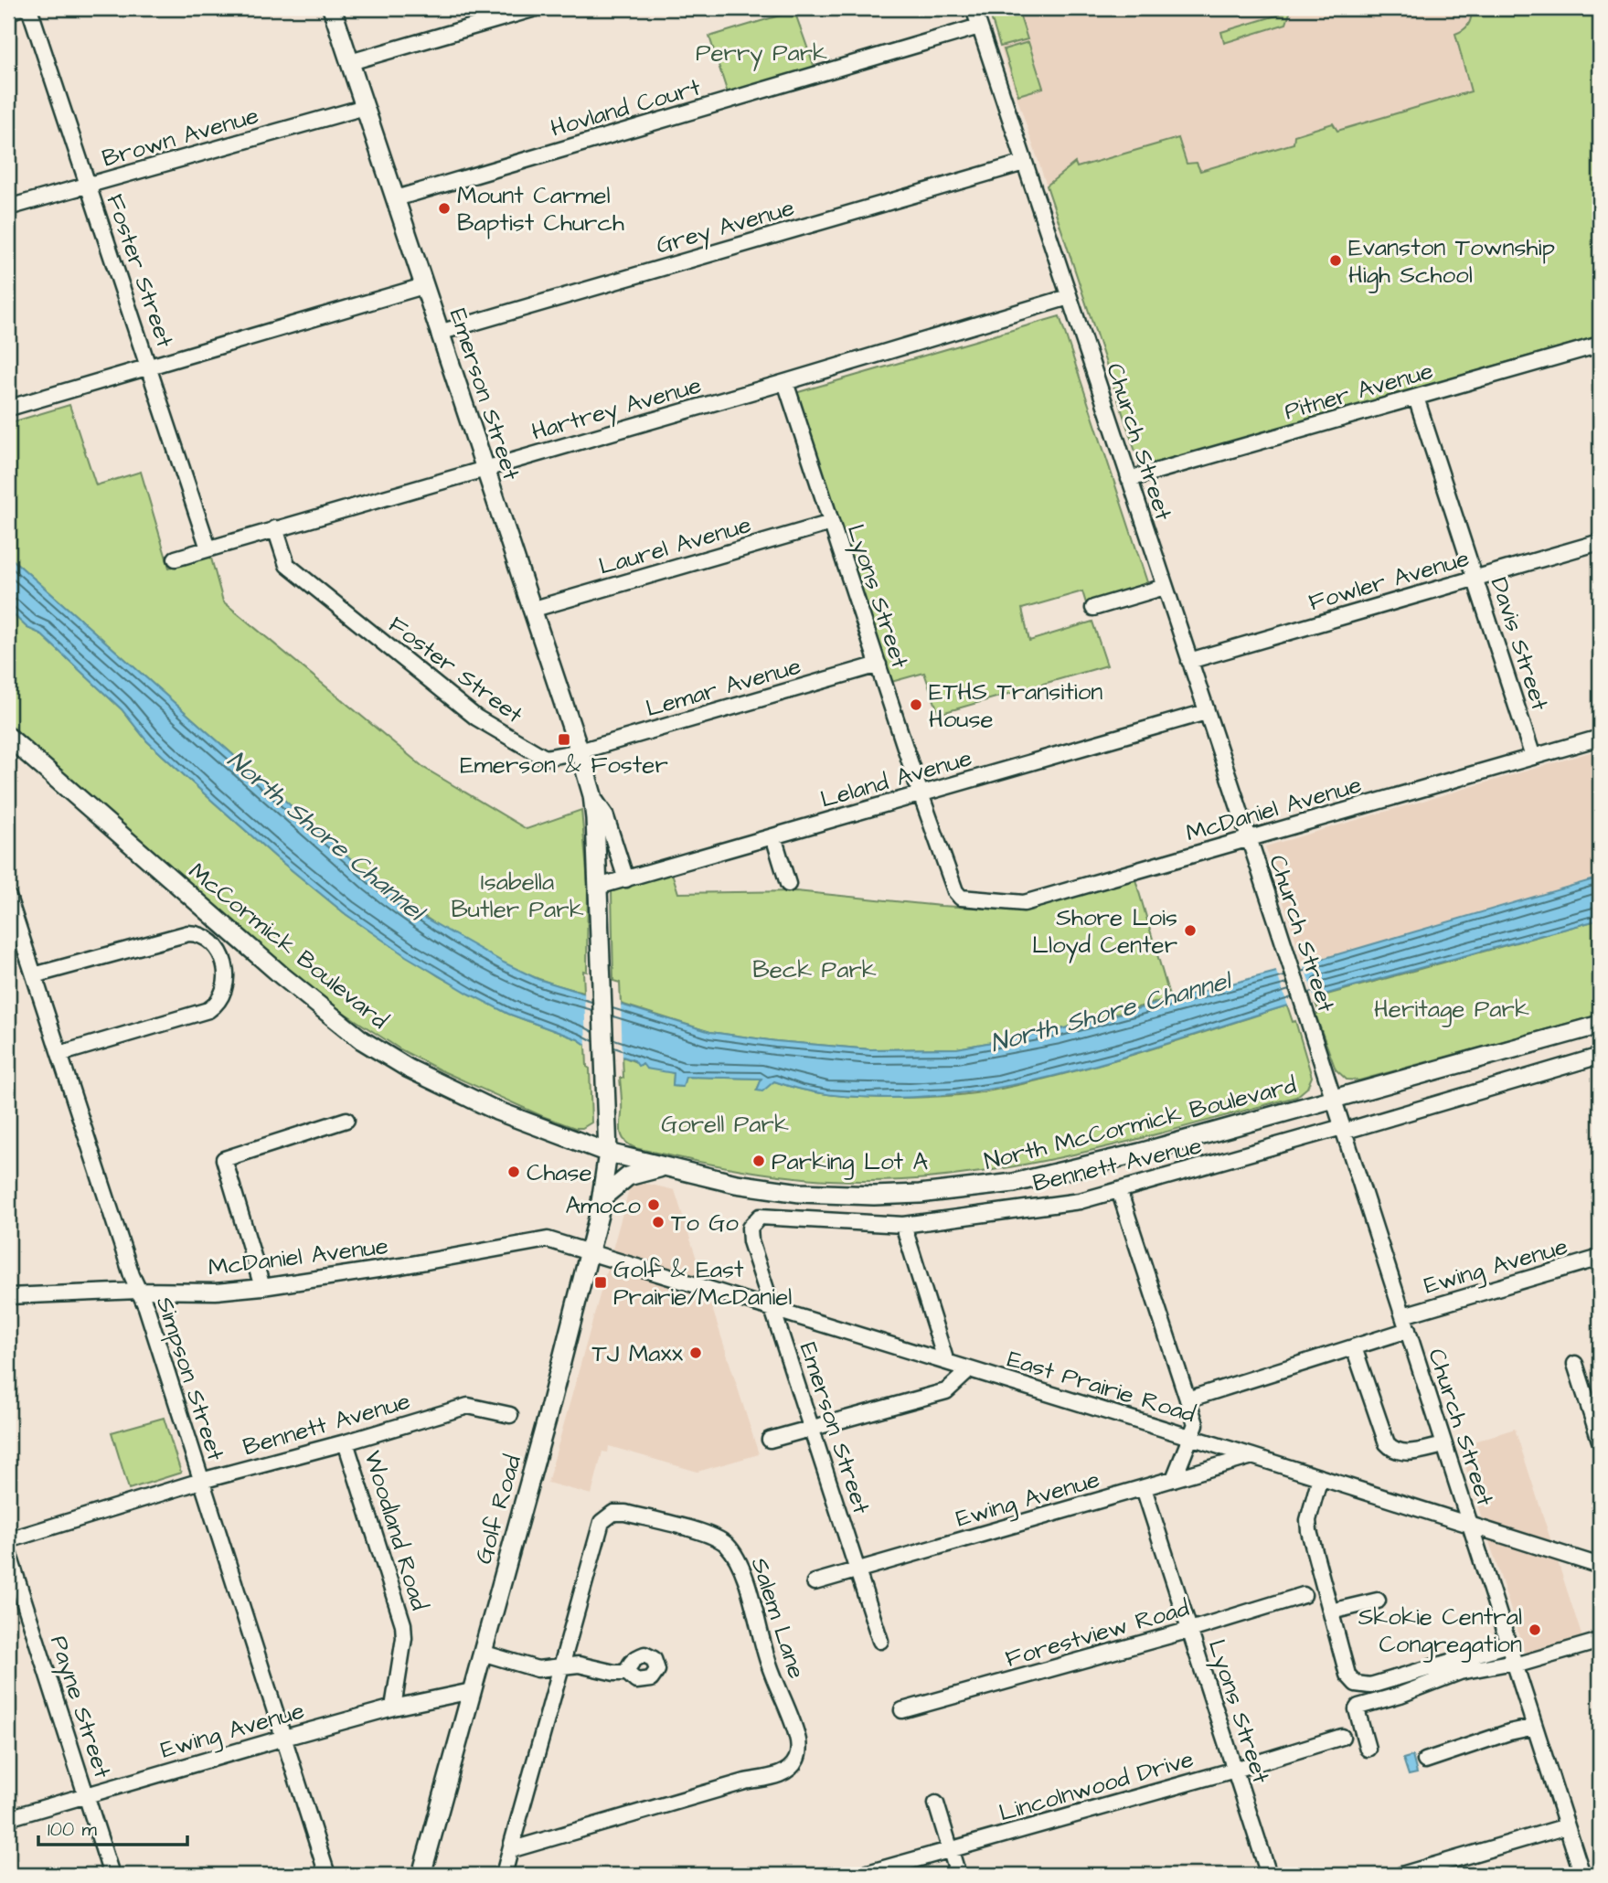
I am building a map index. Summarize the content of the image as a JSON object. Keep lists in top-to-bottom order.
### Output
{
  "streets": {
    "main road": [
      "Emerson Street",
      "McCormick Boulevard",
      "North McCormick Boulevard",
      "Golf Road"
    ],
    "street": [
      "Hovland Court",
      "Brown Avenue",
      "Grey Avenue",
      "Foster Street",
      "Pitner Avenue",
      "Hartrey Avenue",
      "Church Street",
      "Laurel Avenue",
      "Fowler Avenue",
      "Lyons Street",
      "Davis Street",
      "Lemar Avenue",
      "Leland Avenue",
      "McDaniel Avenue",
      "Bennett Avenue",
      "Ewing Avenue",
      "Simpson Street",
      "East Prairie Road",
      "Woodland Road",
      "Salem Lane",
      "Forestview Road",
      "Payne Street",
      "Lincolnwood Drive"
    ]
  },
  "crossings": [
    ["Hovland Court", "Emerson Street"],
    ["Hovland Court", "Church Street"],
    ["Brown Avenue", "Foster Street"],
    ["Brown Avenue", "Emerson Street"],
    ["Grey Avenue", "Emerson Street"],
    ["Grey Avenue", "Church Street"],
    ["Foster Street", "Emerson Street"],
    ["Foster Street", "Hartrey Avenue"],
    ["Foster Street", "Lemar Avenue"],
    ["Pitner Avenue", "Church Street"],
    ["Pitner Avenue", "Davis Street"],
    ["Emerson Street", "Hartrey Avenue"],
    ["Emerson Street", "Laurel Avenue"],
    ["Emerson Street", "Lemar Avenue"],
    ["Emerson Street", "Leland Avenue"],
    ["Emerson Street", "McCormick Boulevard"],
    ["Emerson Street", "North McCormick Boulevard"],
    ["Emerson Street", "Bennett Avenue"],
    ["Emerson Street", "Ewing Avenue"],
    ["Emerson Street", "East Prairie Road"],
    ["Emerson Street", "Golf Road"],
    ["Hartrey Avenue", "Church Street"],
    ["Hartrey Avenue", "Lyons Street"],
    ["Church Street", "Fowler Avenue"],
    ["Church Street", "Leland Avenue"],
    ["Church Street", "McDaniel Avenue"],
    ["Church Street", "North McCormick Boulevard"],
    ["Church Street", "Bennett Avenue"],
    ["Church Street", "Ewing Avenue"],
    ["Church Street", "East Prairie Road"],
    ["Laurel Avenue", "Lyons Street"],
    ["Fowler Avenue", "Davis Street"],
    ["Lyons Street", "Lemar Avenue"],
    ["Lyons Street", "Leland Avenue"],
    ["Lyons Street", "McDaniel Avenue"],
    ["Lyons Street", "Ewing Avenue"],
    ["Lyons Street", "Forestview Road"],
    ["Lyons Street", "Lincolnwood Drive"],
    ["Davis Street", "McDaniel Avenue"],
    ["McDaniel Avenue", "Simpson Street"],
    ["McDaniel Avenue", "East Prairie Road"],
    ["McDaniel Avenue", "Golf Road"],
    ["McCormick Boulevard", "North McCormick Boulevard"],
    ["McCormick Boulevard", "Golf Road"],
    ["North McCormick Boulevard", "Golf Road"],
    ["Bennett Avenue", "Simpson Street"],
    ["Bennett Avenue", "Woodland Road"],
    ["Ewing Avenue", "Simpson Street"],
    ["Ewing Avenue", "East Prairie Road"],
    ["Ewing Avenue", "Golf Road"],
    ["Ewing Avenue", "Woodland Road"],
    ["Ewing Avenue", "Payne Street"],
    ["East Prairie Road", "Golf Road"]
  ],
  "water": ["North Shore Channel"],
  "parks": [
    "Perry Park",
    "Isabella Butler Park",
    "Beck Park",
    "Heritage Park",
    "Gorell Park"
  ],
  "places": {
    "other": [
      "Mount Carmel Baptist Church",
      "Evanston Township High School",
      "ETHS Transition House",
      "Shore Lois Lloyd Center",
      "Parking Lot A",
      "Chase",
      "Amoco",
      "To Go",
      "TJ Maxx",
      "Skokie Central Congregation"
    ],
    "transit": ["Emerson & Foster", "Golf & East Prairie/McDaniel"]
  },
  "scale_bar": "100 m"
}
